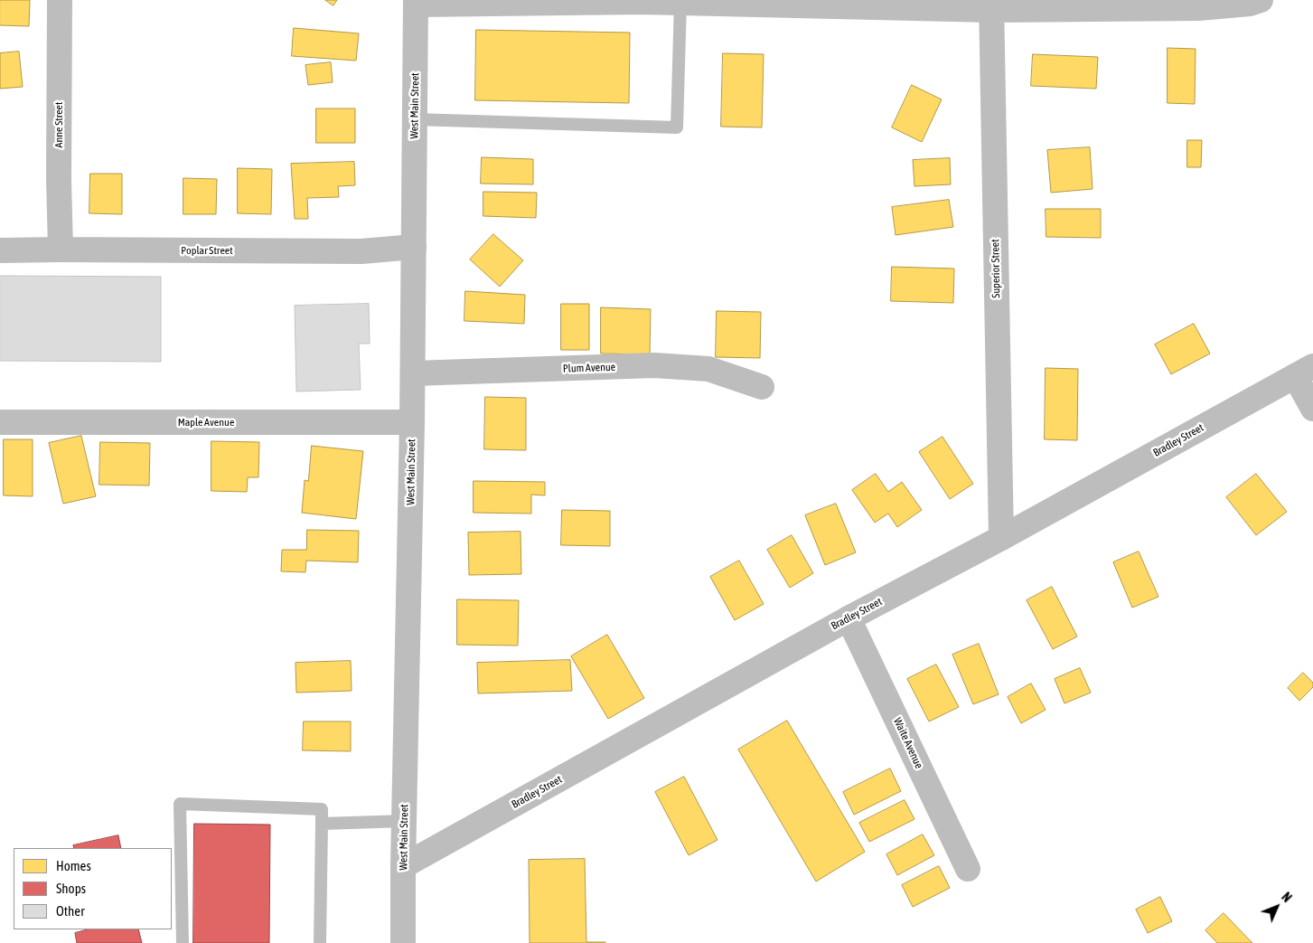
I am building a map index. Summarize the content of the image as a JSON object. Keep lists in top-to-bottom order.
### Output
{
  "streets": {
    "street": [
      "West Main Street",
      "Anne Street",
      "Poplar Street",
      "Superior Street",
      "Plum Avenue",
      "Maple Avenue",
      "Bradley Street",
      "Waite Avenue"
    ]
  },
  "crossings": [
    ["West Main Street", "Poplar Street"],
    ["West Main Street", "Plum Avenue"],
    ["West Main Street", "Maple Avenue"],
    ["West Main Street", "Bradley Street"],
    ["Anne Street", "Poplar Street"],
    ["Superior Street", "Bradley Street"],
    ["Bradley Street", "Waite Avenue"]
  ],
  "legend": ["Homes", "Shops", "Other"],
  "north": "top right"
}
